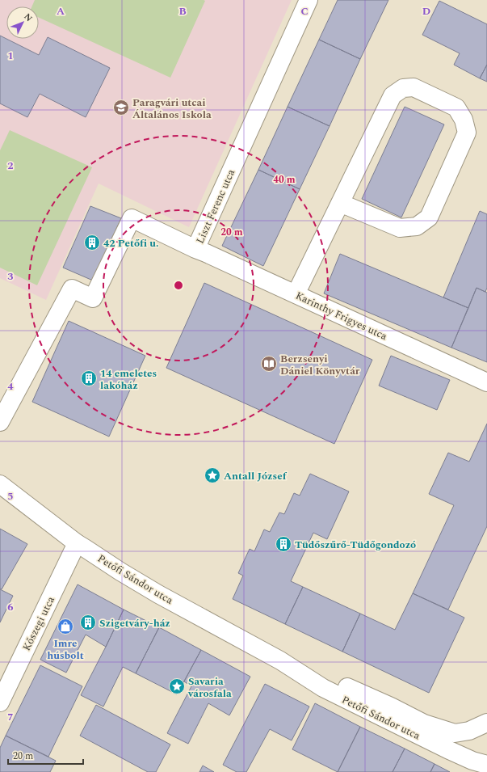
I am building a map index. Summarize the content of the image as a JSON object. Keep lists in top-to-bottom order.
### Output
{
  "streets": {
    "street": [
      "Liszt Ferenc utca",
      "Karinthy Frigyes utca",
      "Petőfi Sándor utca",
      "Kőszegi utca"
    ]
  },
  "crossings": [
    ["Liszt Ferenc utca", "Karinthy Frigyes utca"],
    ["Petőfi Sándor utca", "Kőszegi utca"]
  ],
  "places": {
    "school or university": ["Paragvári utcai Általános Iskola"],
    "building": [
      "42 Petőfi u.",
      "14 emeletes lakóház",
      "Tüdőszűrő-Tüdőgondozó",
      "Szigetváry-ház"
    ],
    "library": ["Berzsenyi Dániel Könyvtár"],
    "place": ["Antall József", "Savaria városfala"],
    "shop": ["Imre húsbolt"]
  },
  "scale_bar": "20 m",
  "north": "top right",
  "grid": {
    "columns": [
      "A",
      "B",
      "C",
      "D"
    ],
    "rows": [
      "1",
      "2",
      "3",
      "4",
      "5",
      "6",
      "7"
    ]
  },
  "rings": ["40 m", "20 m"]
}
